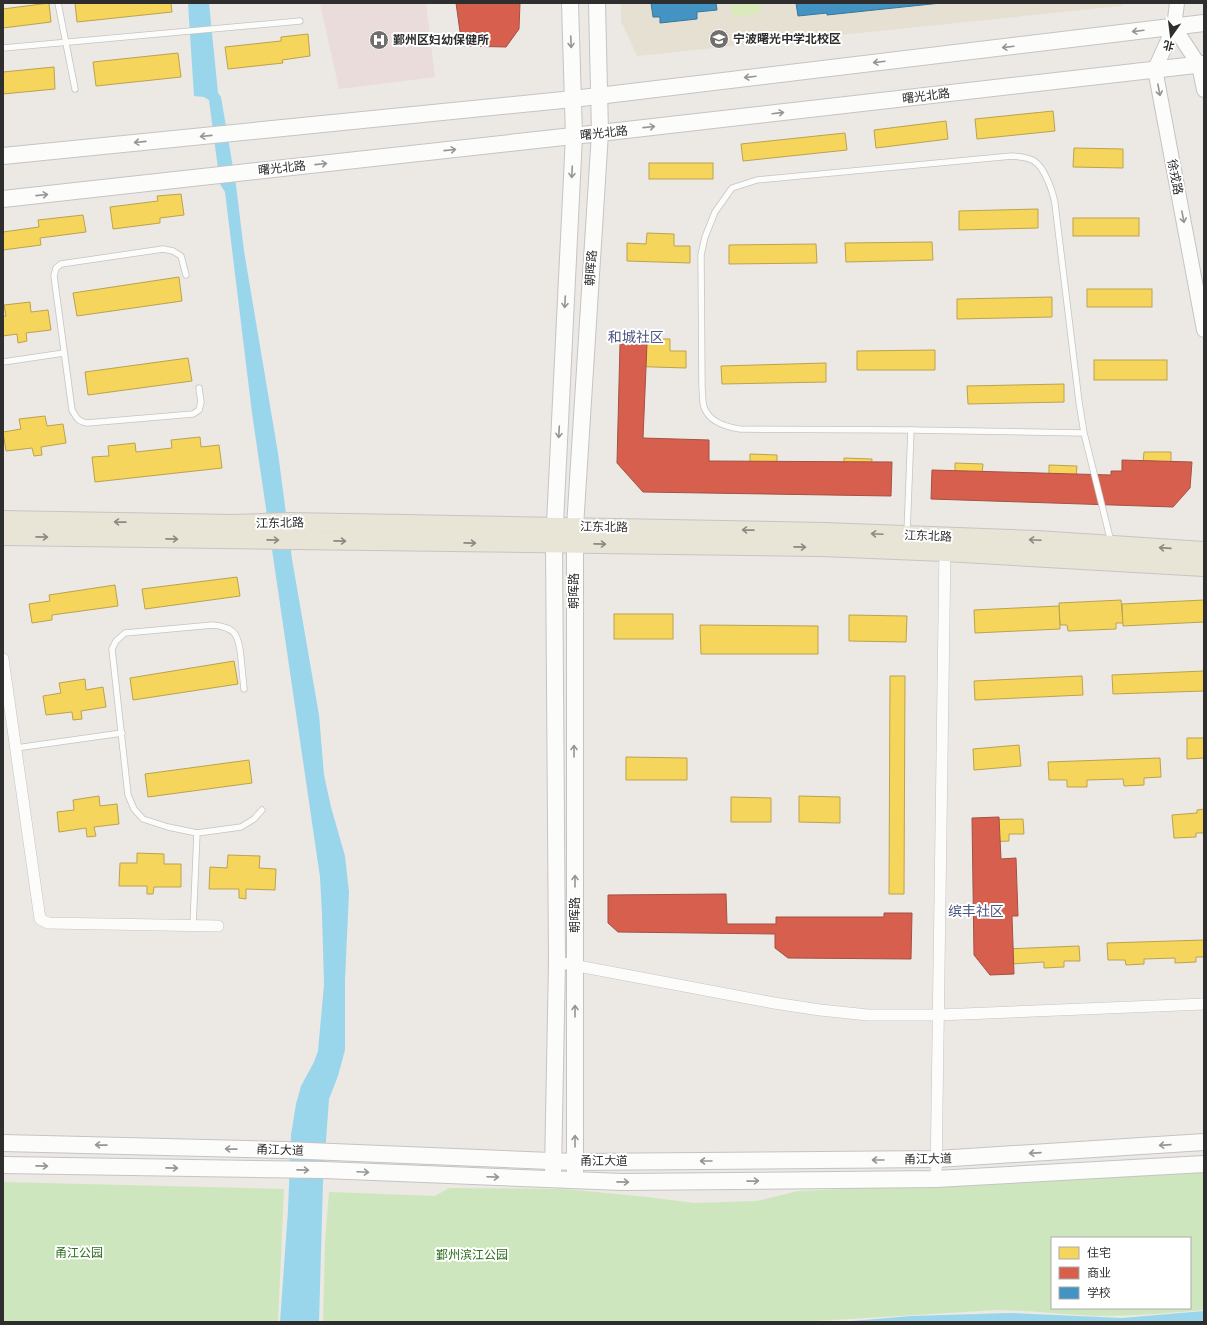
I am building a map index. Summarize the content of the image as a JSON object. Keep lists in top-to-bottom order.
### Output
{
  "streets": {
    "main road": [
      "曙光北路",
      "朝晖路",
      "江东北路",
      "甬江大道"
    ],
    "street": ["徐戎路"]
  },
  "crossings": [
    ["曙光北路", "徐戎路"],
    ["曙光北路", "朝晖路"],
    ["朝晖路", "江东北路"],
    ["朝晖路", "甬江大道"]
  ],
  "one_way": ["徐戎路"],
  "districts": ["和城社区", "缤丰社区"],
  "parks": ["甬江公园", "鄞州滨江公园"],
  "places": {
    "school or university": ["宁波曙光中学北校区"],
    "hospital": ["鄞州区妇幼保健所"]
  },
  "legend": ["住宅", "商业", "学校"],
  "north": "bottom"
}
